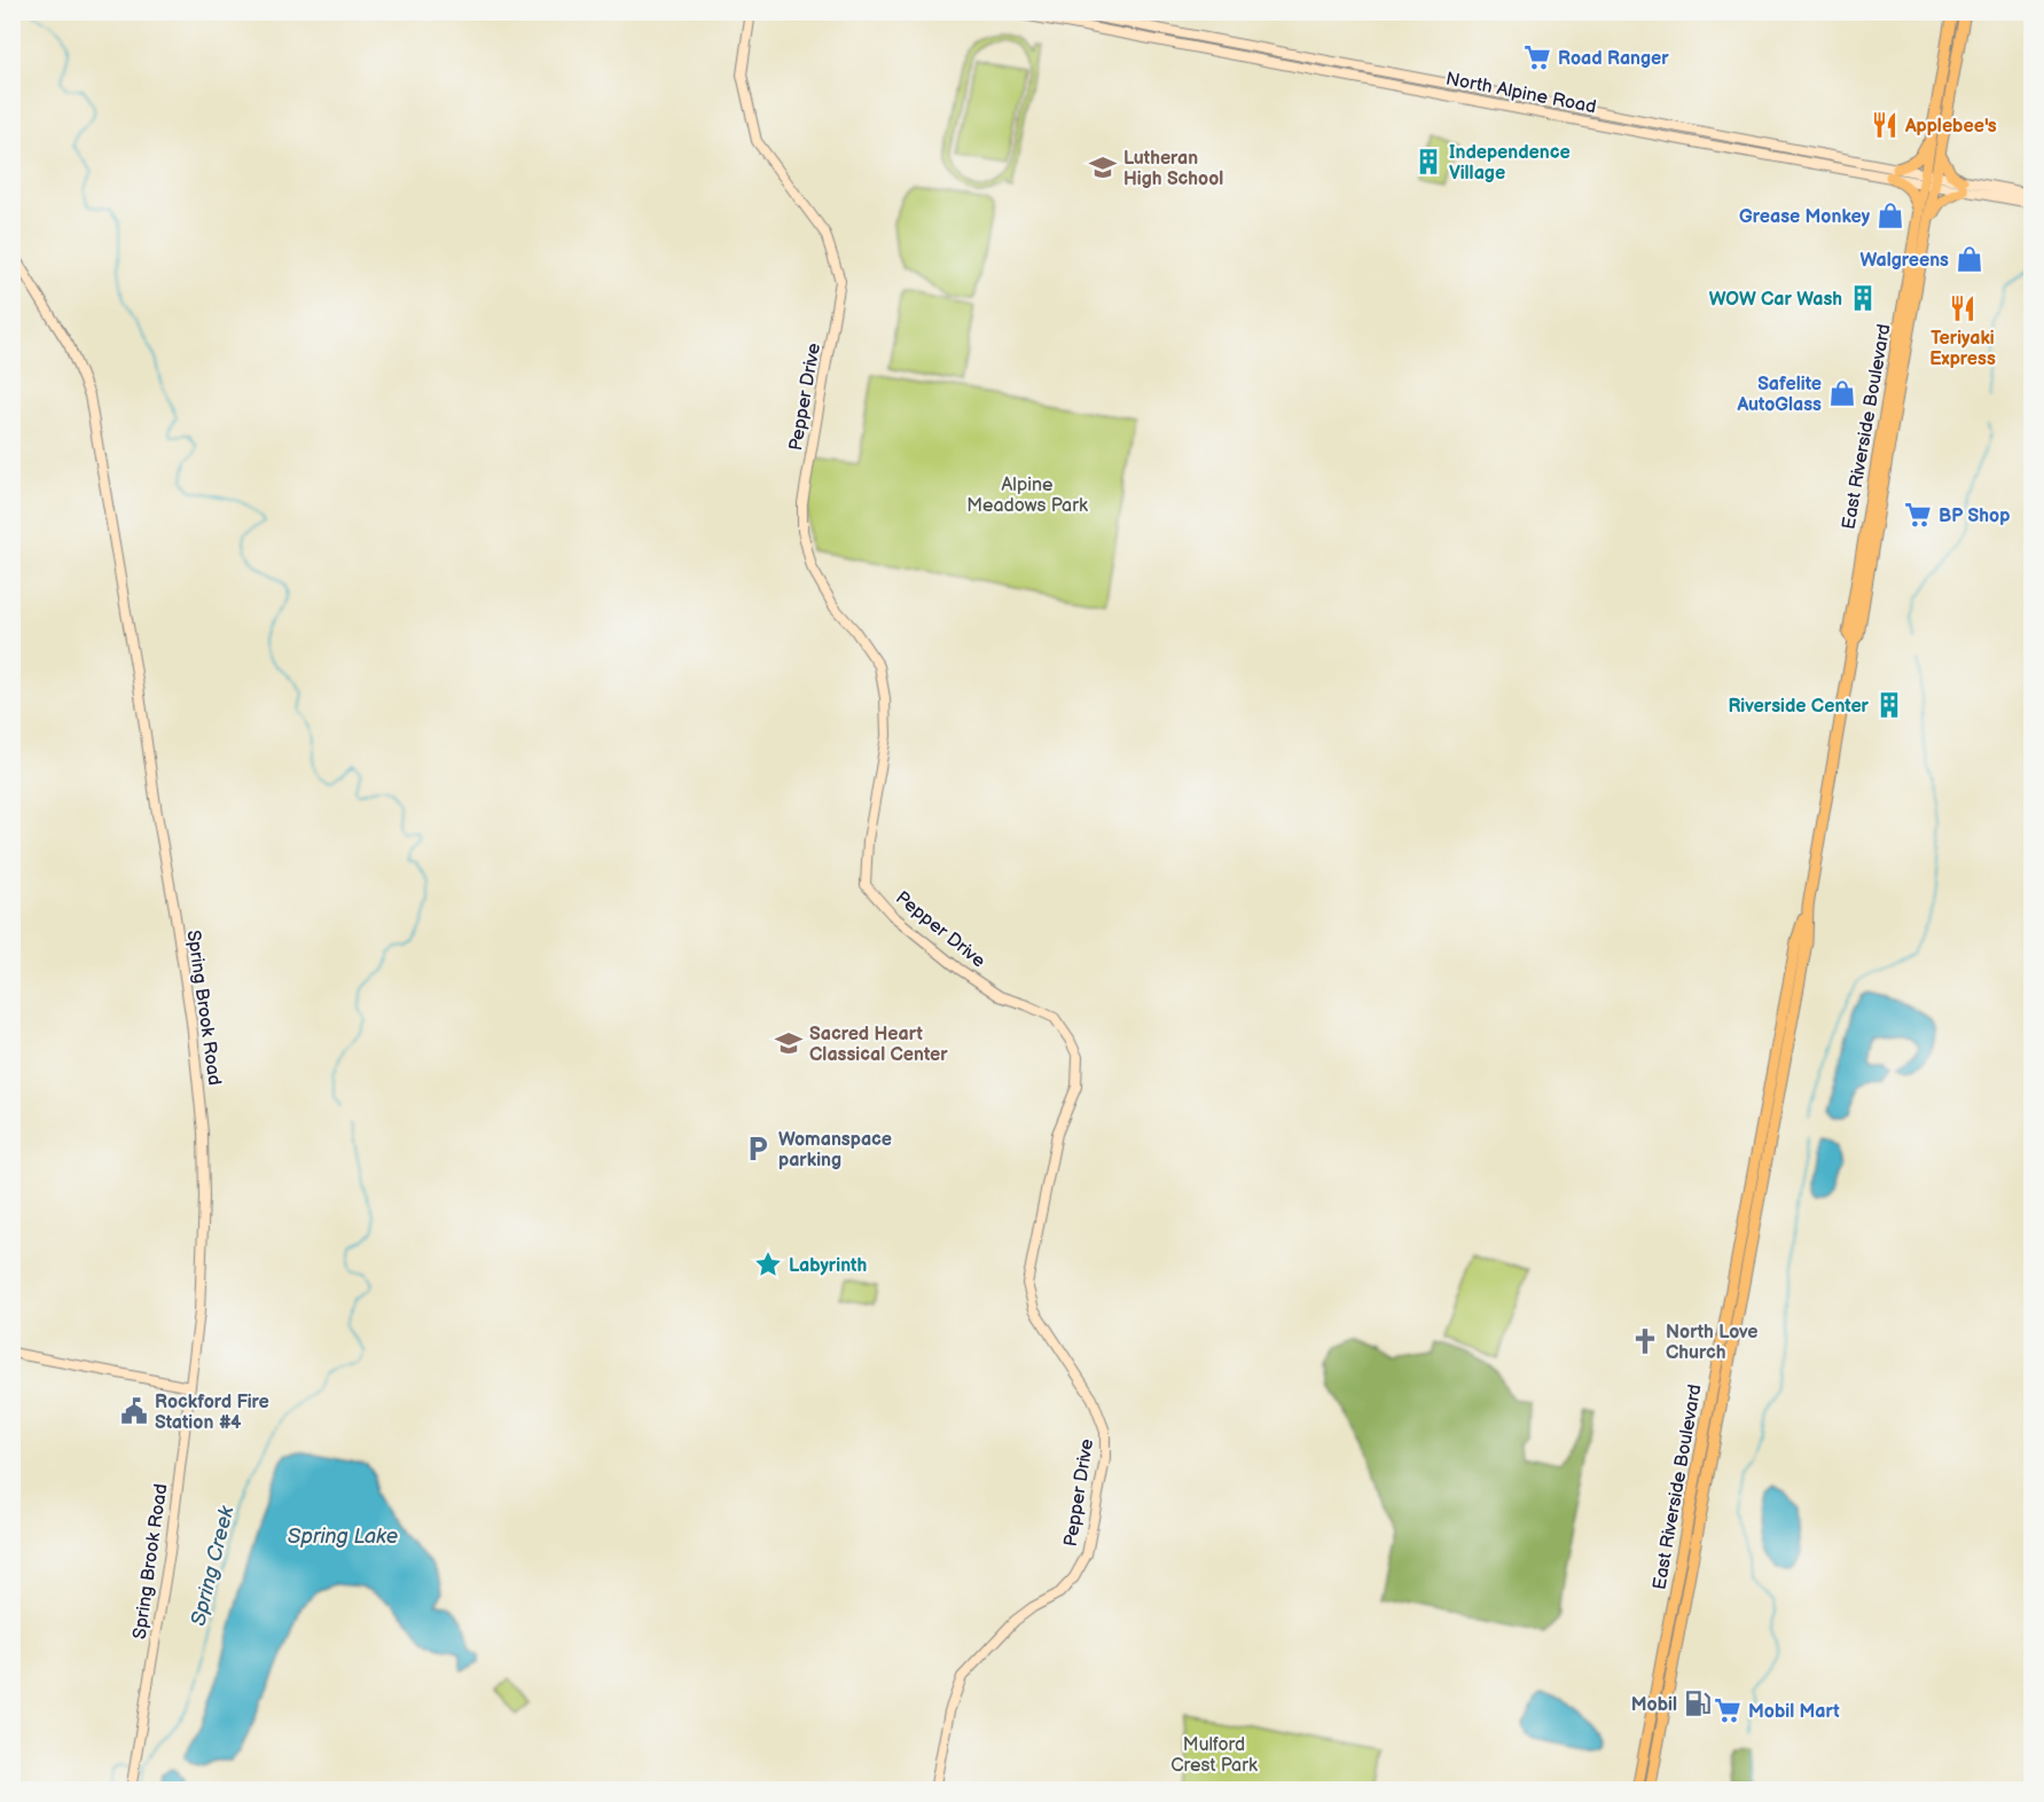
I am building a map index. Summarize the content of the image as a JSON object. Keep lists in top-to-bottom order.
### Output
{
  "streets": {
    "main road": ["East Riverside Boulevard"],
    "street": ["North Alpine Road", "Pepper Drive", "Spring Brook Road"]
  },
  "crossings": [
    ["North Alpine Road", "East Riverside Boulevard"]
  ],
  "water": ["Spring Lake", "Spring Creek"],
  "parks": ["Alpine Meadows Park", "Mulford Crest Park"],
  "places": {
    "supermarket": ["Road Ranger", "BP Shop", "Mobil Mart"],
    "restaurant": ["Applebee's", "Teriyaki Express"],
    "building": ["Independence Village", "WOW Car Wash", "Riverside Center"],
    "school or university": ["Lutheran High School", "Sacred Heart Classical Center"],
    "shop": ["Grease Monkey", "Walgreens", "Safelite AutoGlass"],
    "parking": ["Womanspace parking"],
    "place": ["Labyrinth"],
    "church": ["North Love Church"],
    "public building": ["Rockford Fire Station #4"],
    "fuel station": ["Mobil"]
  }
}
